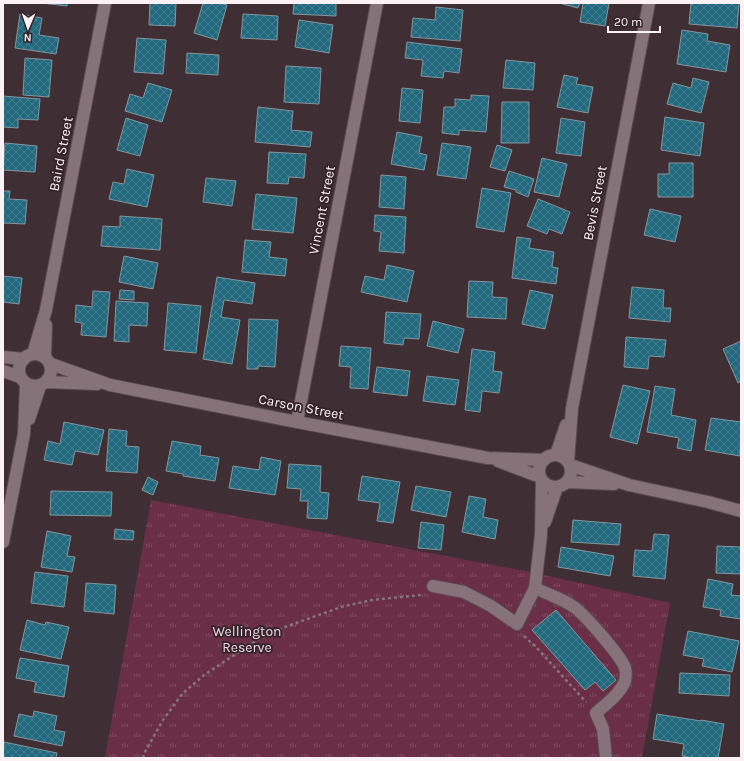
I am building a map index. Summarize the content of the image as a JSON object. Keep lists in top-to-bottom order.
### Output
{
  "streets": {
    "street": [
      "Baird Street",
      "Bevis Street",
      "Vincent Street",
      "Carson Street"
    ]
  },
  "crossings": [
    ["Baird Street", "Carson Street"],
    ["Bevis Street", "Carson Street"],
    ["Vincent Street", "Carson Street"]
  ],
  "parks": ["Wellington Reserve"],
  "scale_bar": "20 m",
  "north": "bottom"
}
